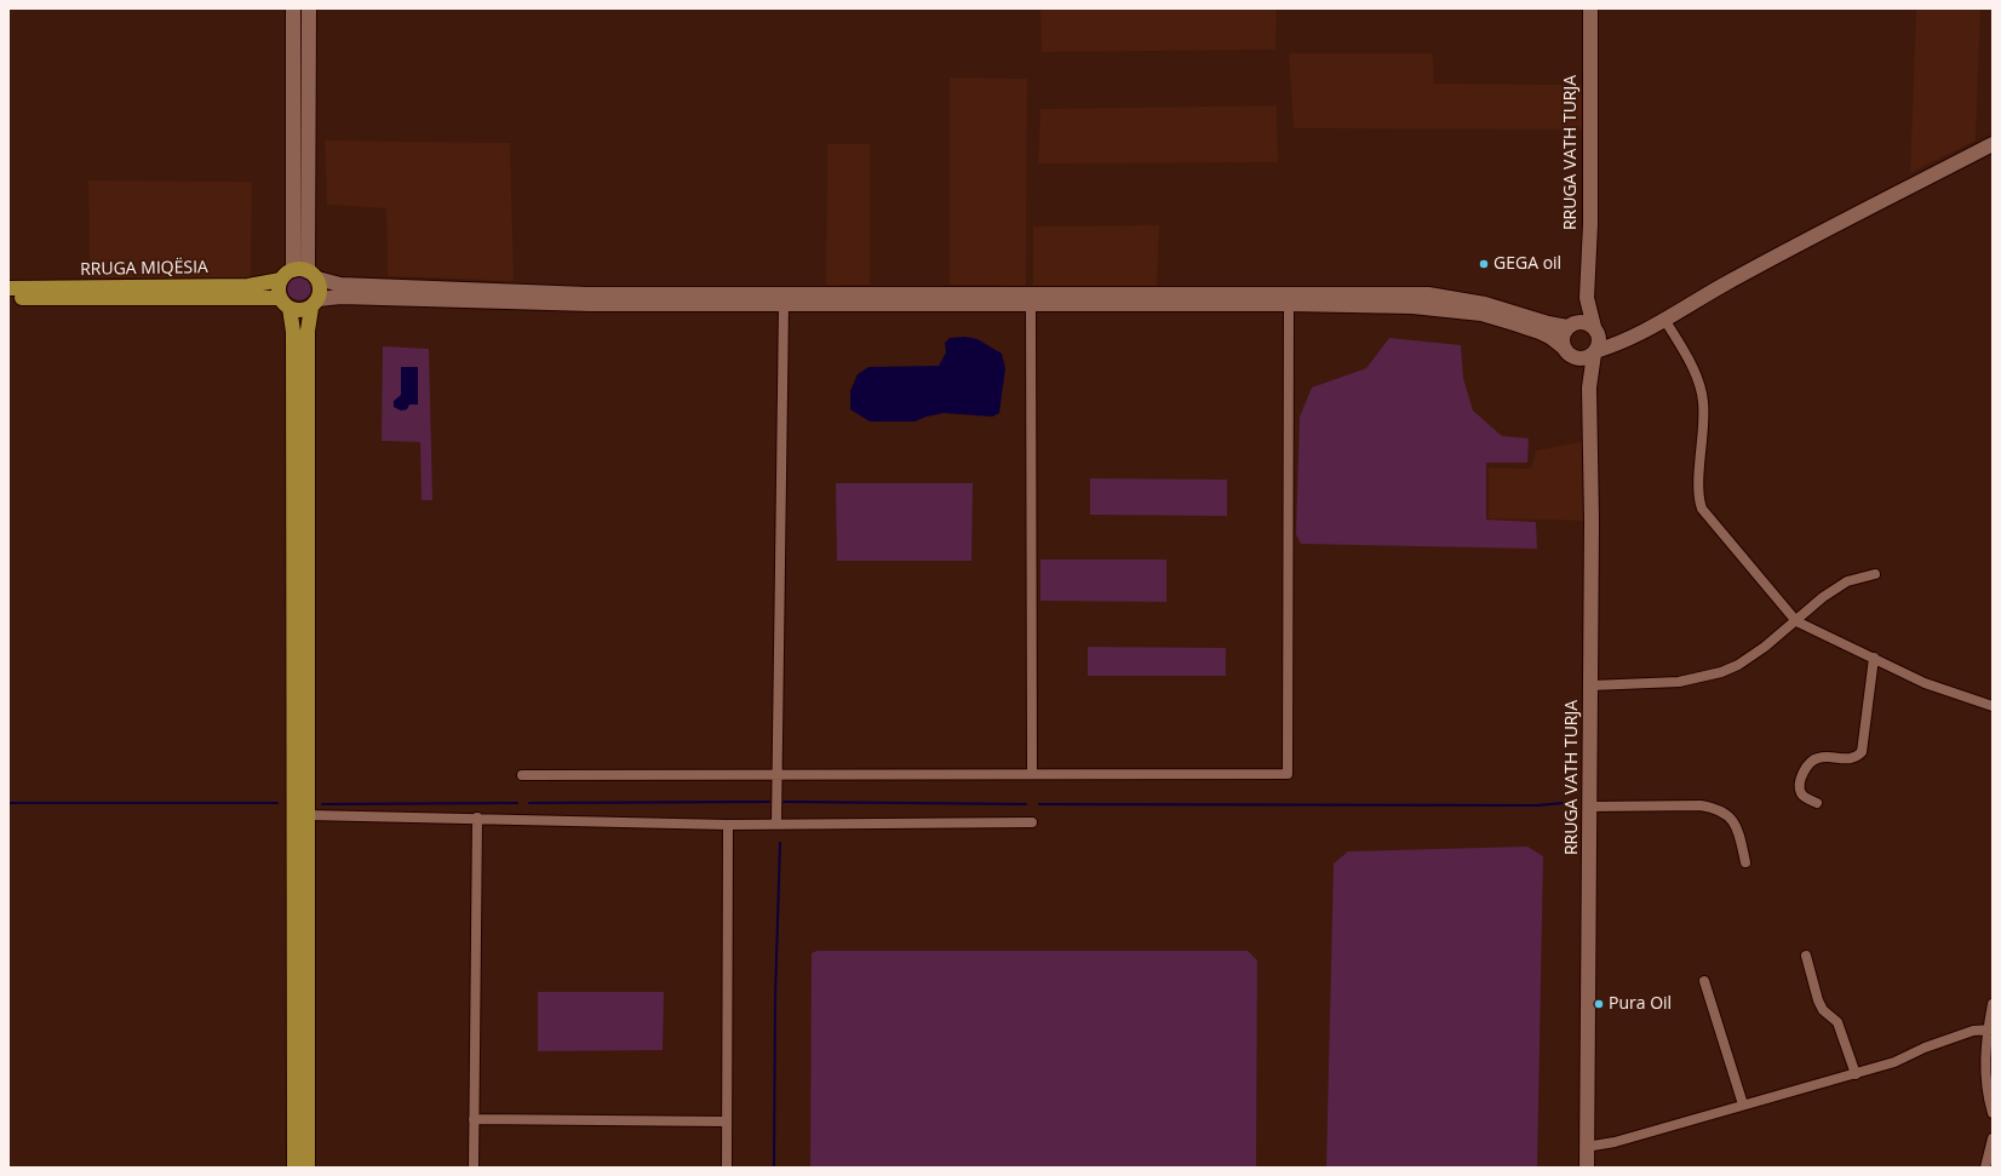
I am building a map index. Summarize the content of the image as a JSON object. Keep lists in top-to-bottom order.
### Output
{
  "streets": {
    "main road": ["RRUGA MIQËSIA"],
    "street": ["RRUGA VATH TURJA"]
  },
  "places": ["GEGA oil", "Pura Oil"]
}
